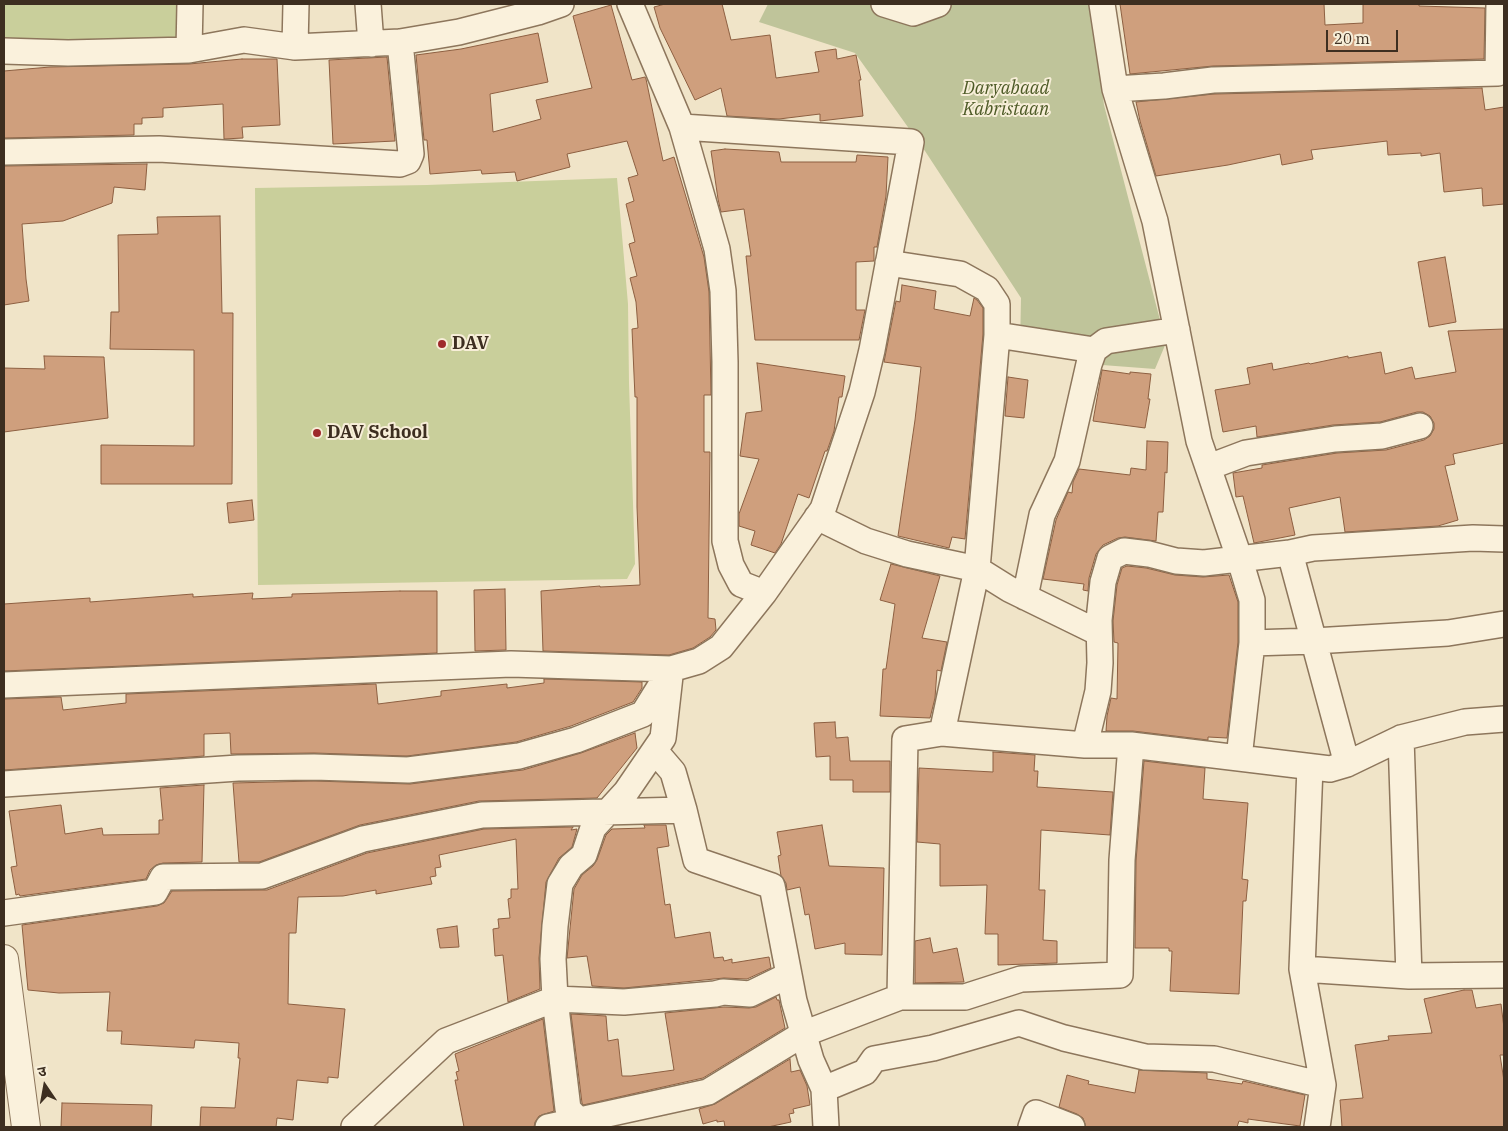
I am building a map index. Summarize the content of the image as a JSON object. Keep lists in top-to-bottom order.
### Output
{
  "parks": ["Daryabaad Kabristaan"],
  "places": ["DAV", "DAV School"],
  "scale_bar": "20 m",
  "north": "top"
}
